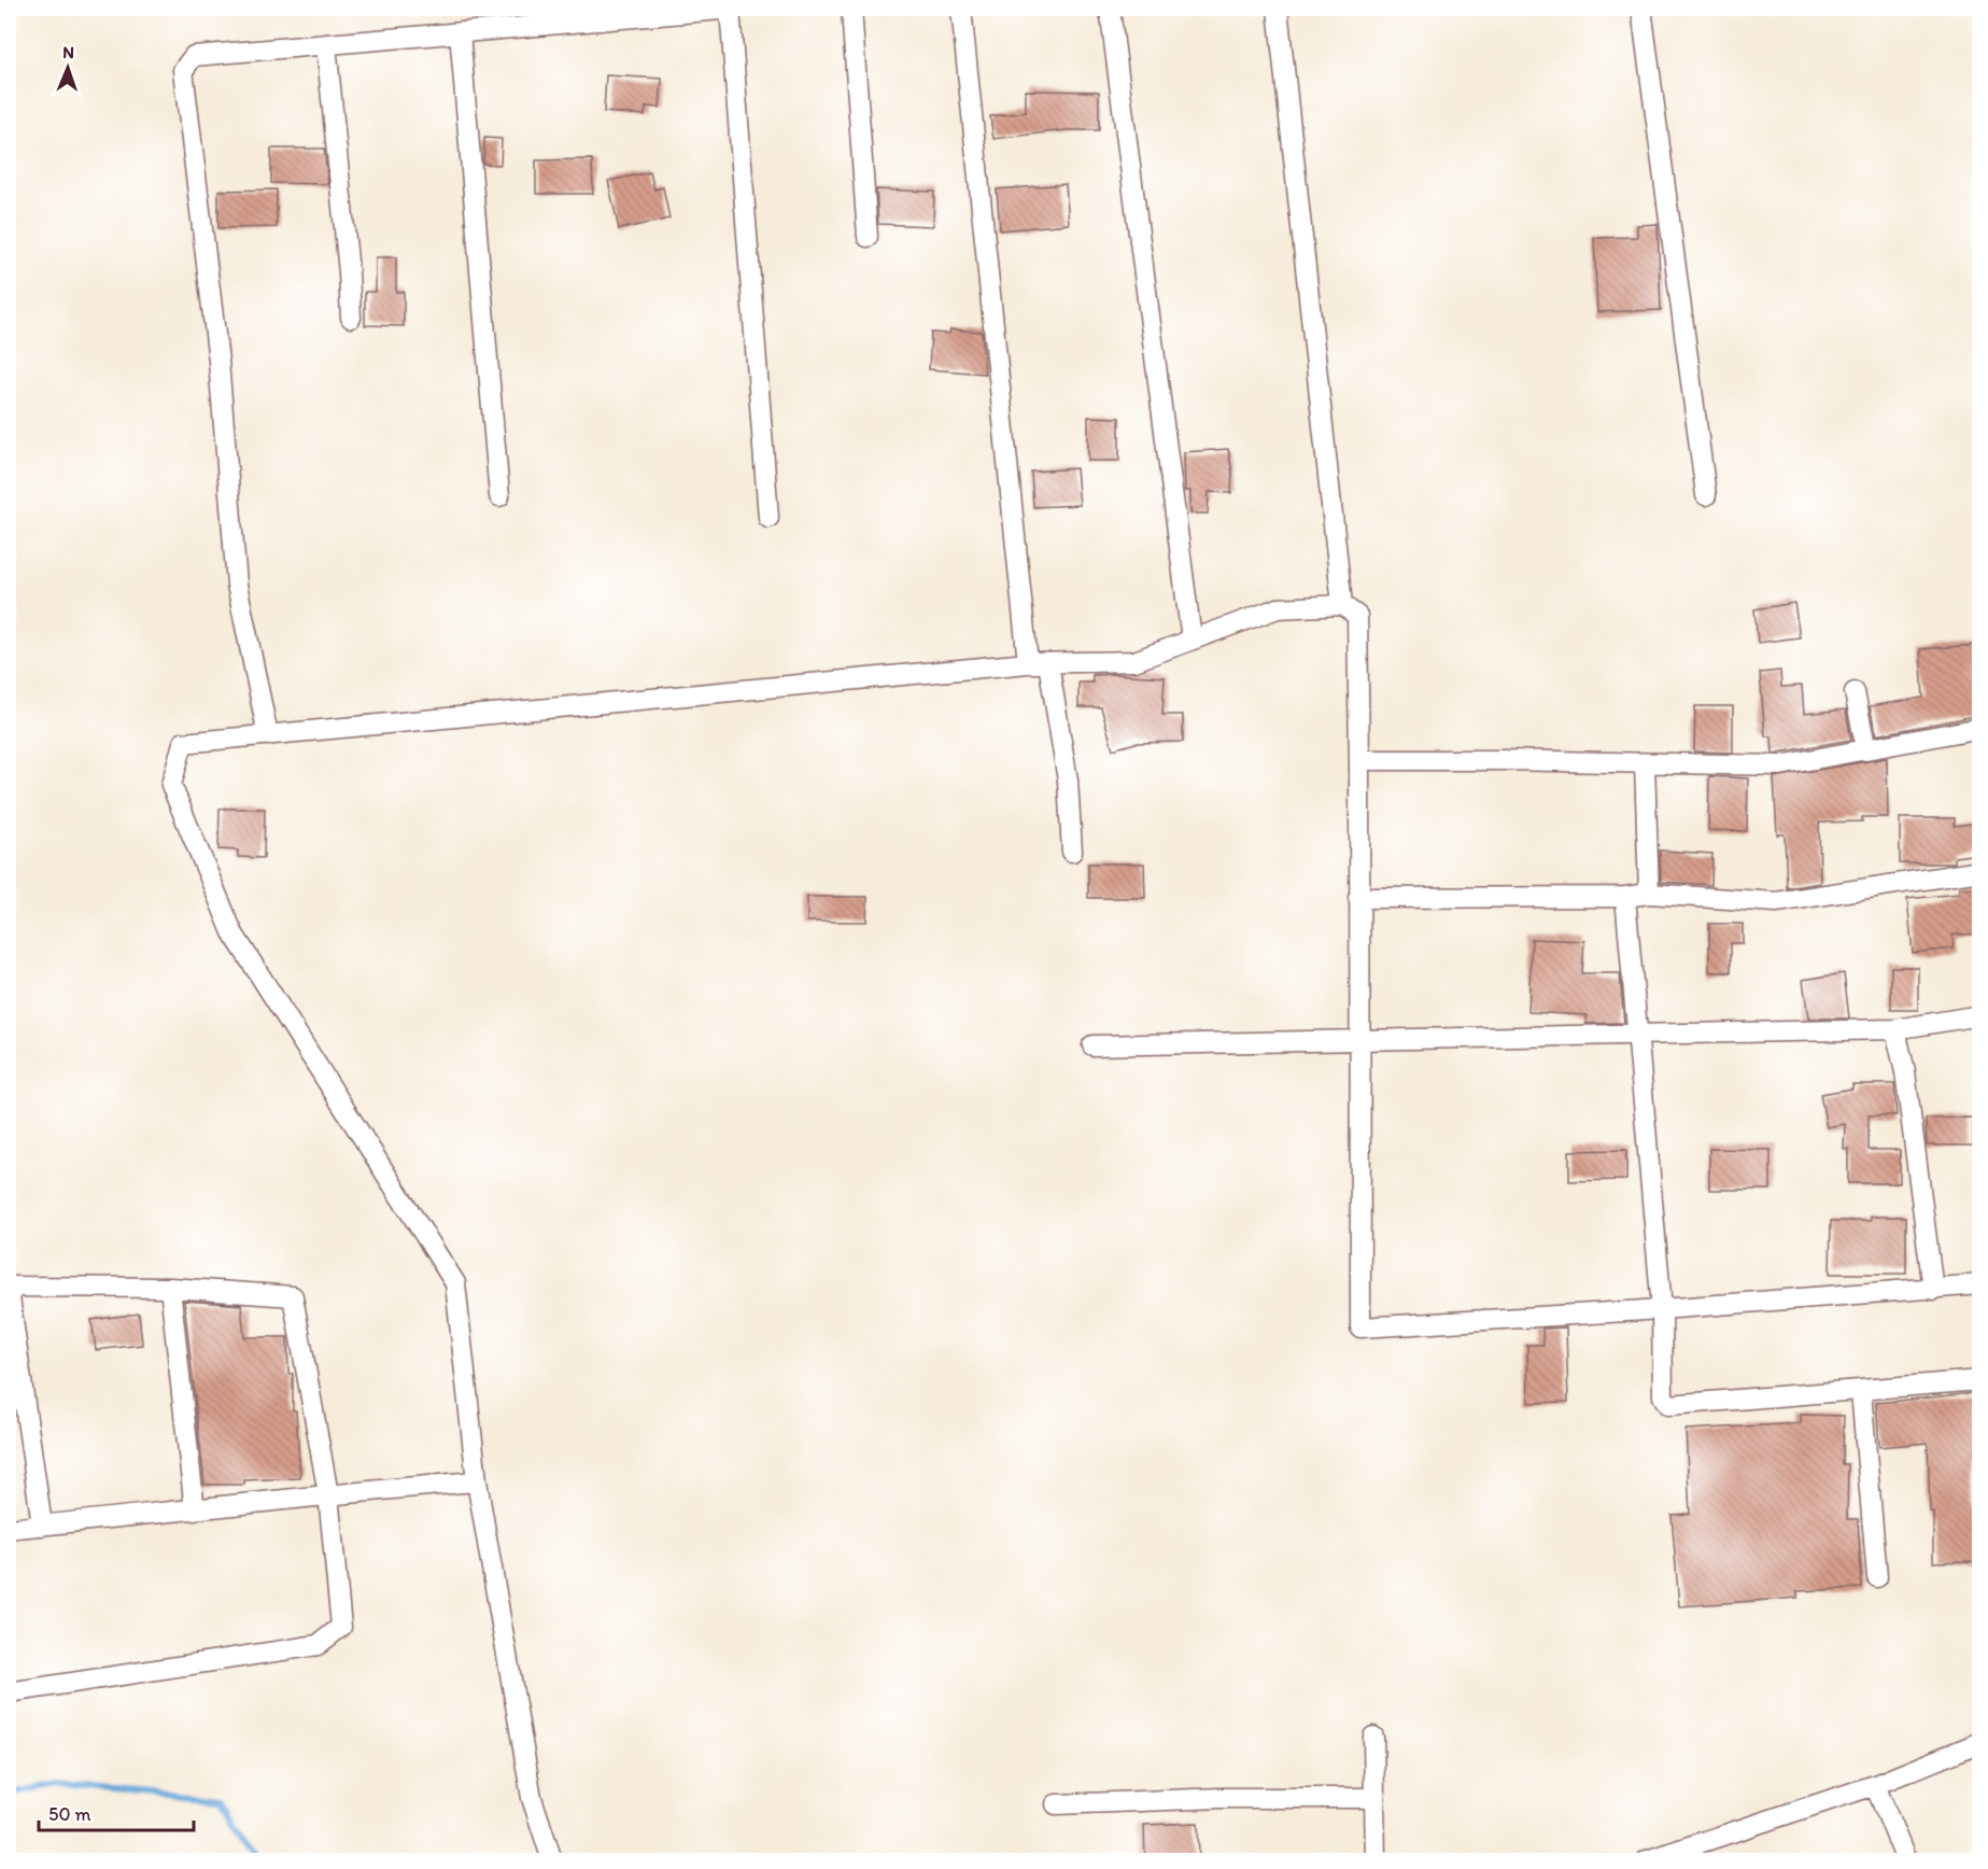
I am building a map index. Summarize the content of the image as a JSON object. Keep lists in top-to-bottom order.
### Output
{
  "scale_bar": "50 m",
  "north": "top"
}
